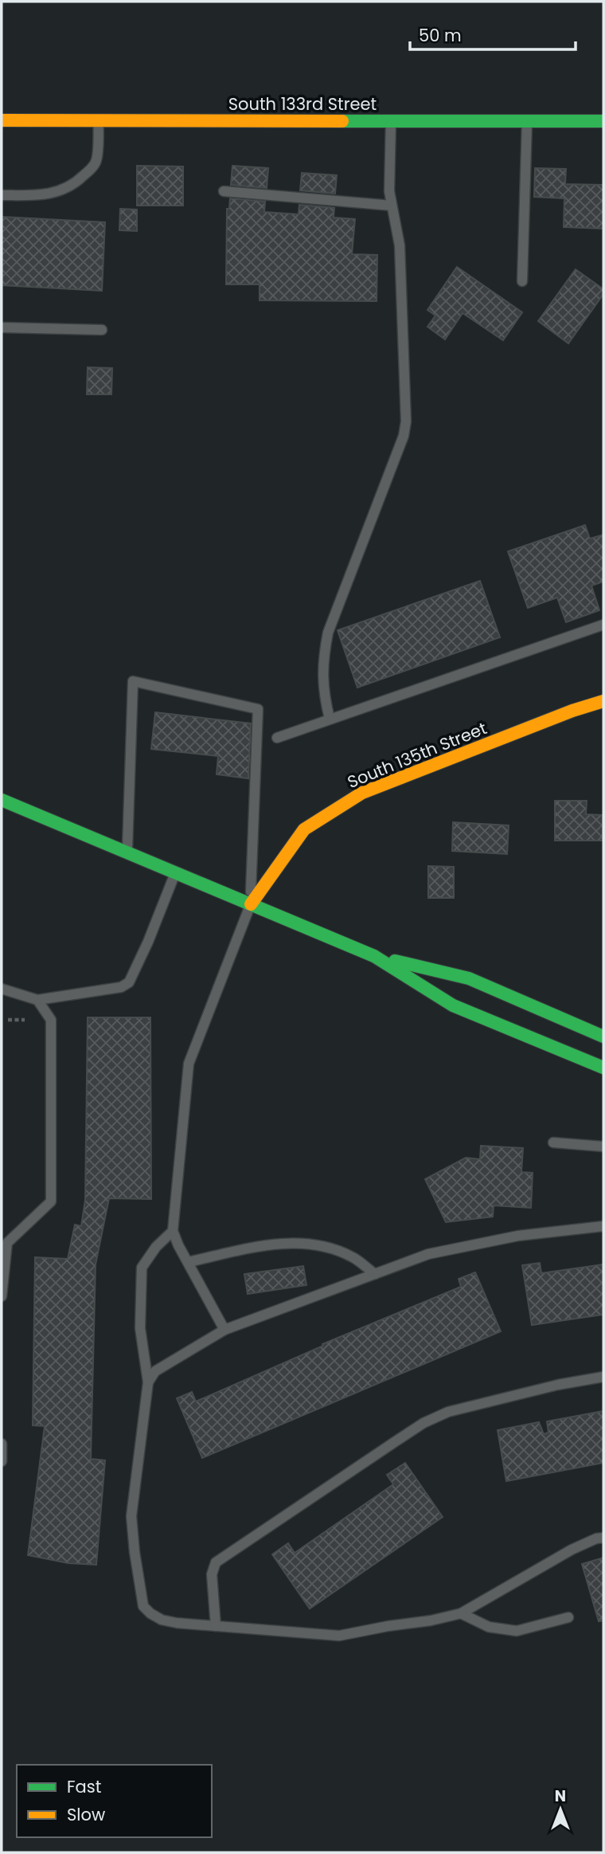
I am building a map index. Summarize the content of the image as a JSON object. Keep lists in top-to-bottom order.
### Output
{
  "streets": {
    "street": ["South 133rd Street", "South 135th Street"]
  },
  "legend": ["Fast", "Slow"],
  "scale_bar": "50 m",
  "north": "top"
}
